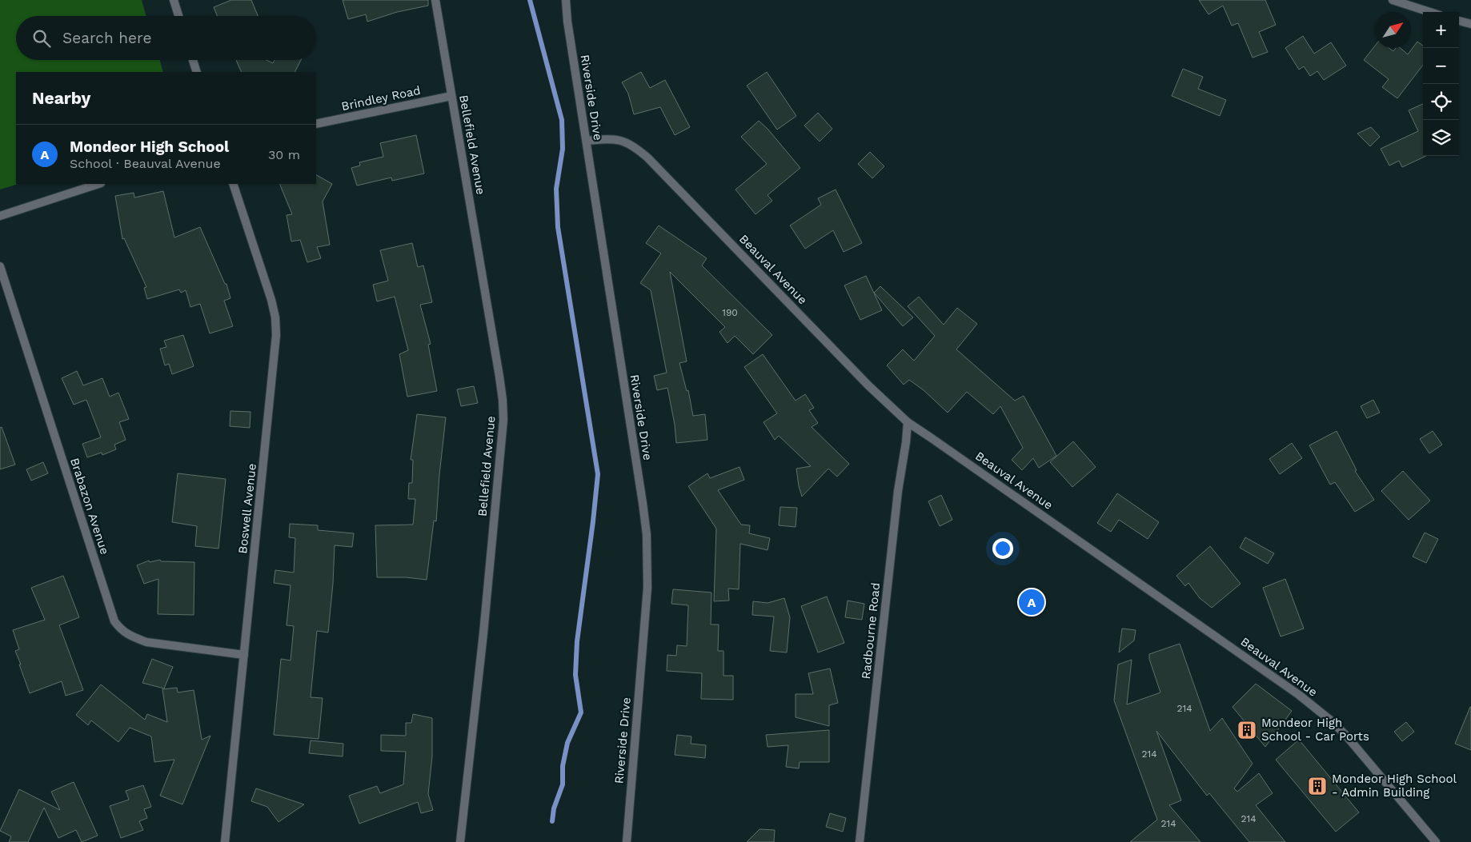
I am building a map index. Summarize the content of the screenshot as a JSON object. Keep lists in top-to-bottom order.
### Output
{
  "streets": {
    "street": [
      "Riverside Drive",
      "Brindley Road",
      "Bellefield Avenue",
      "Beauval Avenue",
      "Brabazon Avenue",
      "Boswell Avenue",
      "Radbourne Road"
    ]
  },
  "crossings": [
    ["Riverside Drive", "Beauval Avenue"],
    ["Brindley Road", "Bellefield Avenue"],
    ["Beauval Avenue", "Radbourne Road"],
    ["Brabazon Avenue", "Boswell Avenue"]
  ],
  "places": {
    "building": ["Mondeor High School - Car Ports", "Mondeor High School - Admin Building"]
  },
  "house_numbers": [
    "190",
    "214",
    "214",
    "214",
    "214"
  ],
  "north": "top right",
  "page": {
    "map_buttons": ["+", "−"],
    "search": "Search here",
    "heading": "Nearby",
    "list": [
      {
        "mark": "A",
        "name": "Mondeor High School",
        "note": "School · Beauval Avenue",
        "value": "30 m"
      }
    ],
    "pins": "A"
  }
}
